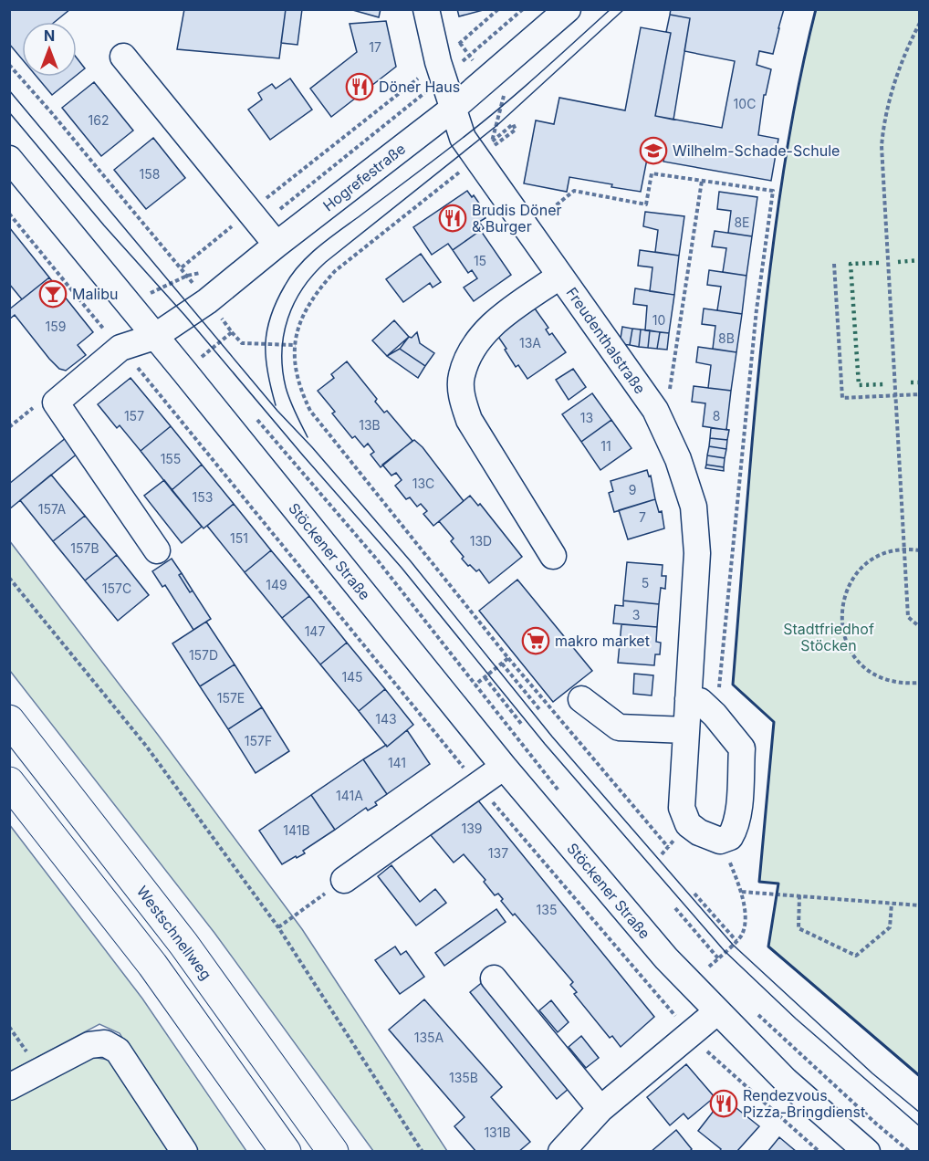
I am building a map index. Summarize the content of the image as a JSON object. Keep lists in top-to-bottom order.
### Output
{
  "streets": {
    "highway": ["Westschnellweg"],
    "street": ["Hogrefestraße", "Freudenthalstraße", "Stöckener Straße"]
  },
  "crossings": [
    ["Hogrefestraße", "Freudenthalstraße"],
    ["Hogrefestraße", "Stöckener Straße"]
  ],
  "parks": ["Stadtfriedhof Stöcken"],
  "places": {
    "restaurant": ["Döner Haus", "Brudis Döner & Burger", "Rendezvous Pizza-Bringdienst"],
    "school or university": ["Wilhelm-Schade-Schule"],
    "bar": ["Malibu"],
    "supermarket": ["makro market"]
  },
  "house_numbers": [
    "17",
    "10C",
    "162",
    "158",
    "8E",
    "15",
    "10",
    "159",
    "8B",
    "13A",
    "157",
    "8",
    "13",
    "13B",
    "11",
    "155",
    "13C",
    "9",
    "153",
    "157A",
    "7",
    "151",
    "13D",
    "157B",
    "5",
    "149",
    "157C",
    "3",
    "147",
    "157D",
    "145",
    "157E",
    "143",
    "157F",
    "141",
    "141A",
    "139",
    "141B",
    "137",
    "135",
    "135A",
    "135B",
    "131B"
  ],
  "north": "top"
}
